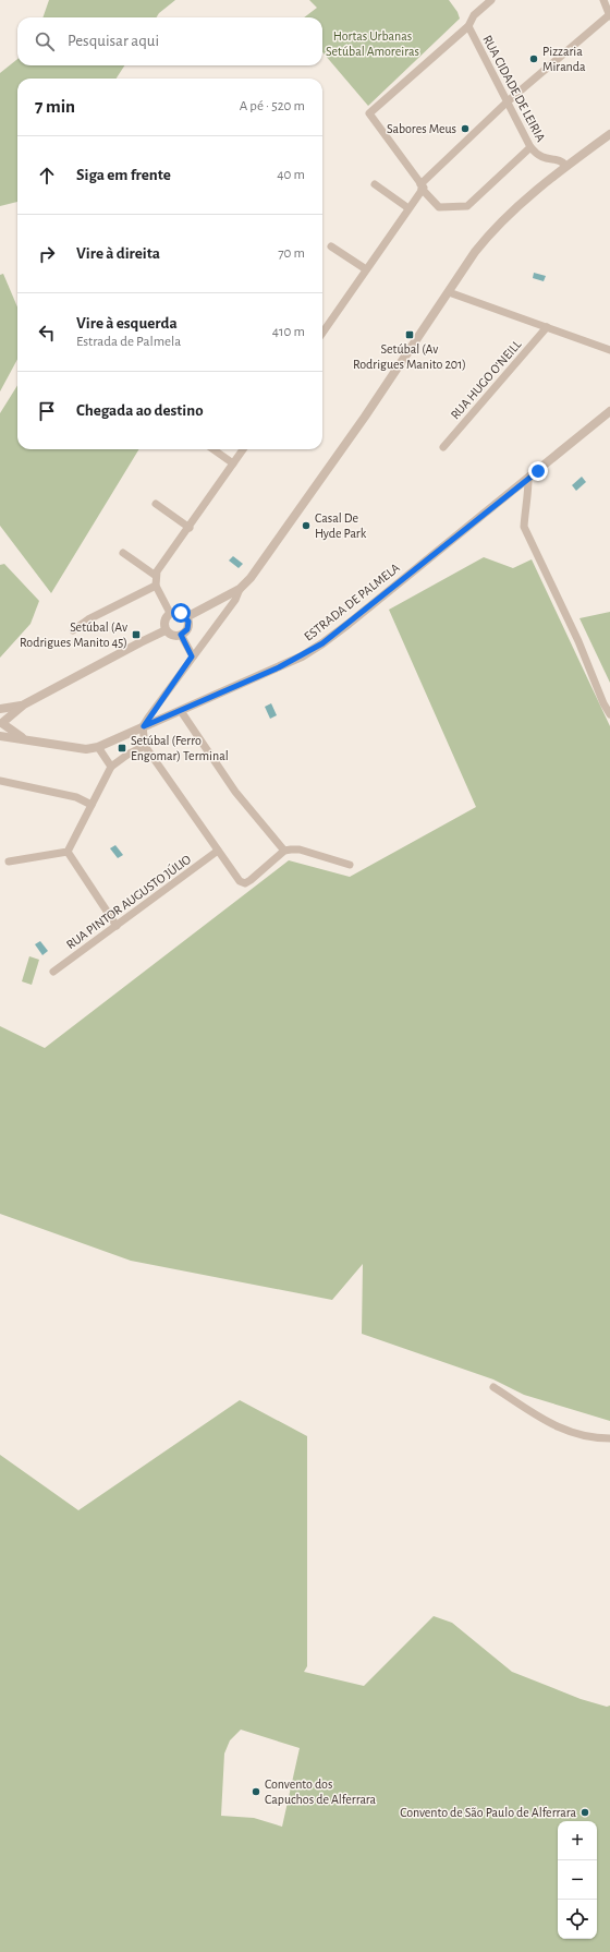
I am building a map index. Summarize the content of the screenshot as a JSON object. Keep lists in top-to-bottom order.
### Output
{
  "streets": {
    "street": [
      "RUA CIDADE DE LEIRIA",
      "RUA HUGO O'NEILL",
      "ESTRADA DE PALMELA",
      "RUA PINTOR AUGUSTO JÚLIO"
    ]
  },
  "parks": ["Hortas Urbanas Setúbal Amoreiras"],
  "places": {
    "other": [
      "Pizzaria Miranda",
      "Sabores Meus",
      "Casal De Hyde Park",
      "Convento dos Capuchos de Alferrara",
      "Convento de São Paulo de Alferrara"
    ],
    "transit": ["Setúbal (Av Rodrigues Manito 201)", "Setúbal (Av Rodrigues Manito 45)", "Setúbal (Ferro Engomar) Terminal"]
  },
  "page": {
    "search": "Pesquisar aqui",
    "heading": ["7 min", "A pé · 520 m"],
    "list": [
      ["Siga em frente", "40 m"],
      ["Vire à direita", "70 m"],
      ["Vire à esquerda", "Estrada de Palmela", "410 m"],
      "Chegada ao destino"
    ],
    "map_buttons": ["+", "−"]
  }
}
